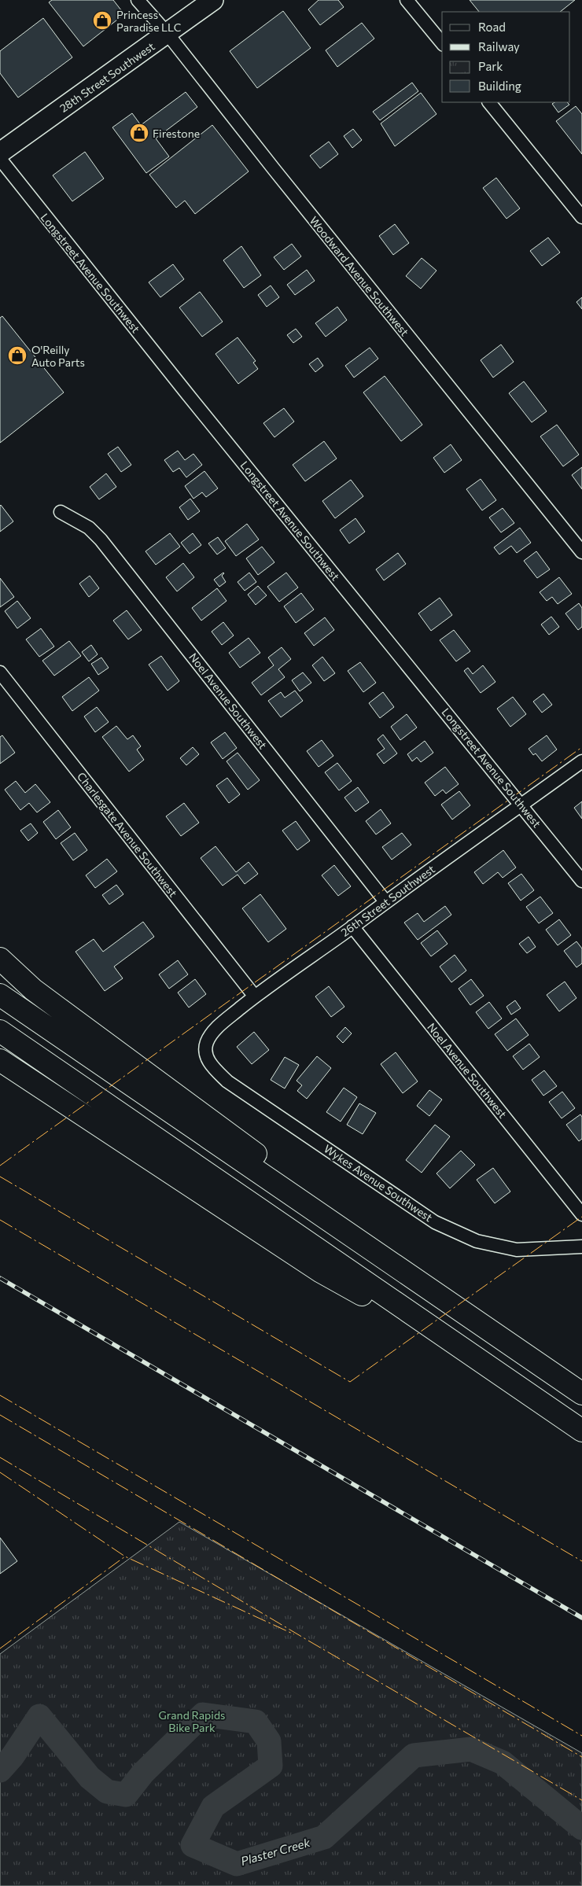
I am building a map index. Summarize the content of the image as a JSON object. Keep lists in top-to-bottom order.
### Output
{
  "streets": {
    "main road": ["28th Street Southwest"],
    "street": [
      "Longstreet Avenue Southwest",
      "Woodward Avenue Southwest",
      "Noel Avenue Southwest",
      "Charlesgate Avenue Southwest",
      "26th Street Southwest",
      "Wykes Avenue Southwest"
    ]
  },
  "crossings": [
    ["28th Street Southwest", "Woodward Avenue Southwest"],
    ["Longstreet Avenue Southwest", "26th Street Southwest"],
    ["Noel Avenue Southwest", "26th Street Southwest"],
    ["Charlesgate Avenue Southwest", "26th Street Southwest"],
    ["26th Street Southwest", "Wykes Avenue Southwest"]
  ],
  "water": ["Plaster Creek"],
  "parks": ["Grand Rapids Bike Park"],
  "places": {
    "shop": ["Princess Paradise LLC", "Firestone", "O'Reilly Auto Parts"]
  },
  "legend": [
    "Road",
    "Railway",
    "Park",
    "Building"
  ]
}
